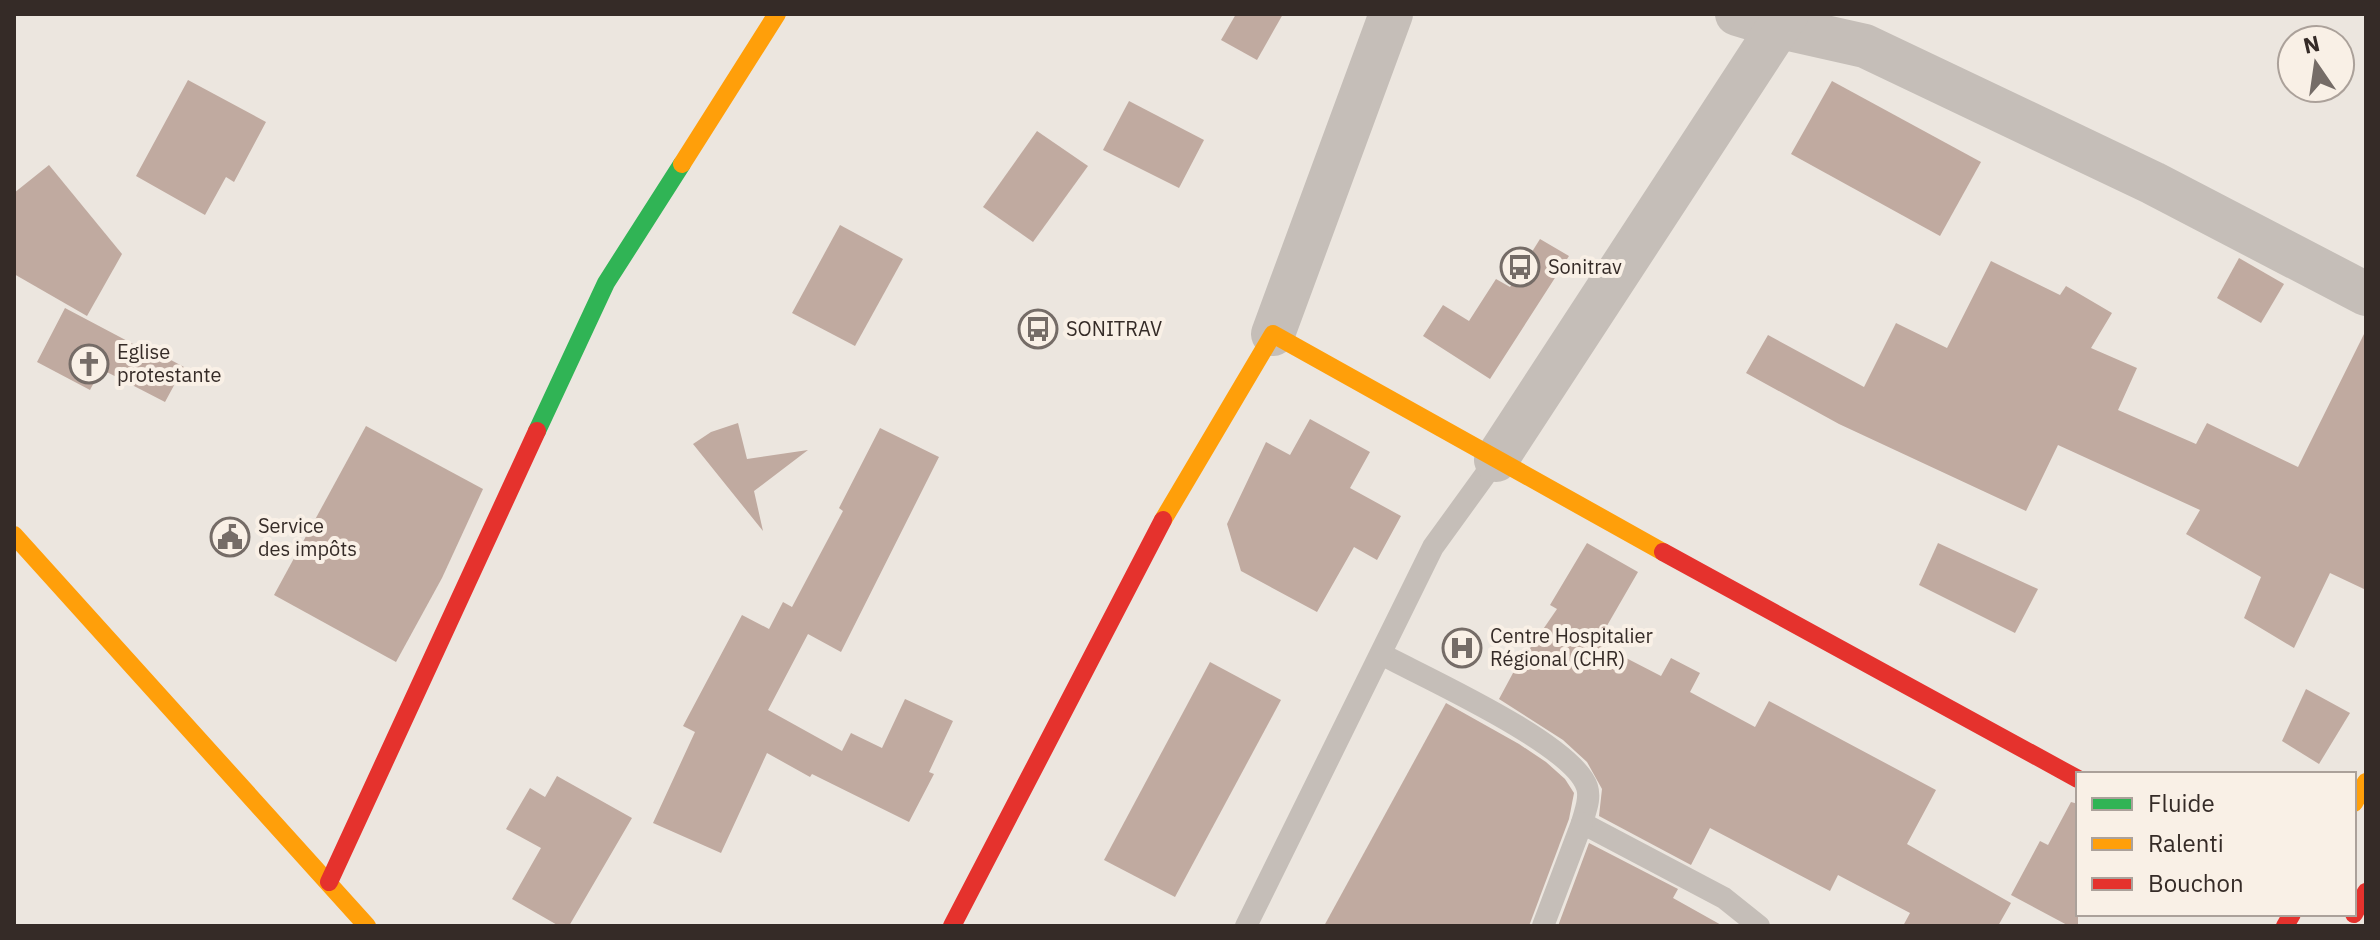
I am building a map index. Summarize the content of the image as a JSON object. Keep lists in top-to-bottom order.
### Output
{
  "places": {
    "bus stop": ["Sonitrav", "SONITRAV"],
    "church": ["Eglise protestante"],
    "public building": ["Service des impôts"],
    "hospital": ["Centre Hospitalier Régional (CHR)"]
  },
  "legend": ["Fluide", "Ralenti", "Bouchon"],
  "north": "top"
}
